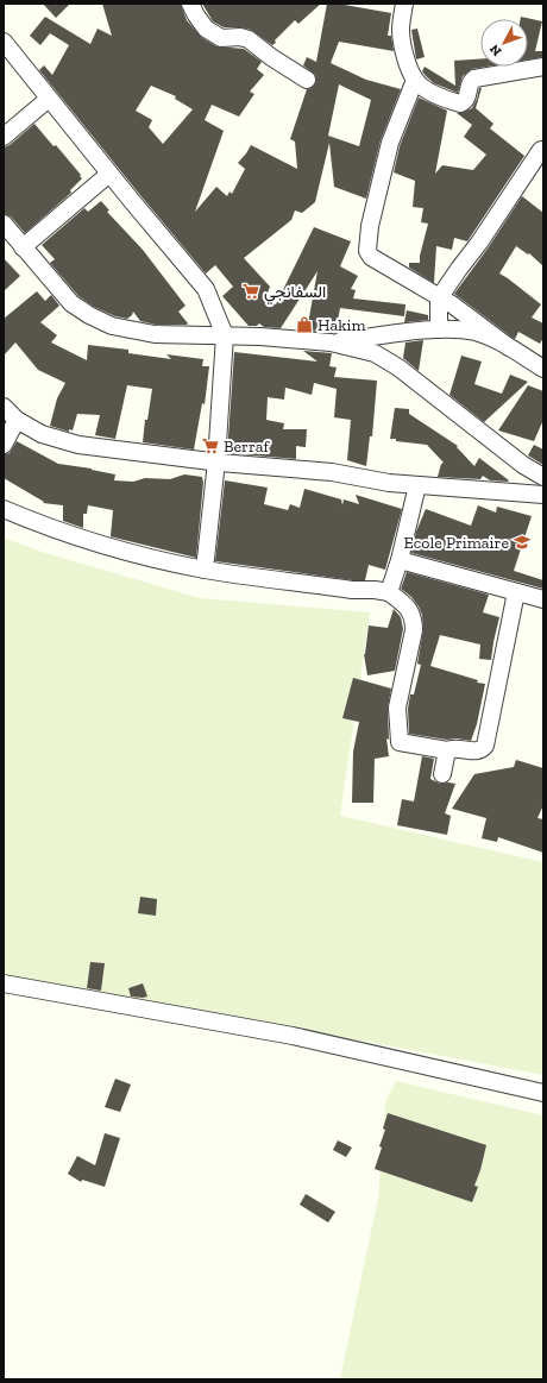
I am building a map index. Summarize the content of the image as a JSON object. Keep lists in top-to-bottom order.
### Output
{
  "places": {
    "supermarket": ["السفانجي", "Berraf"],
    "shop": ["Hakim"],
    "school or university": ["Ecole Primaire"]
  },
  "north": "bottom left"
}
